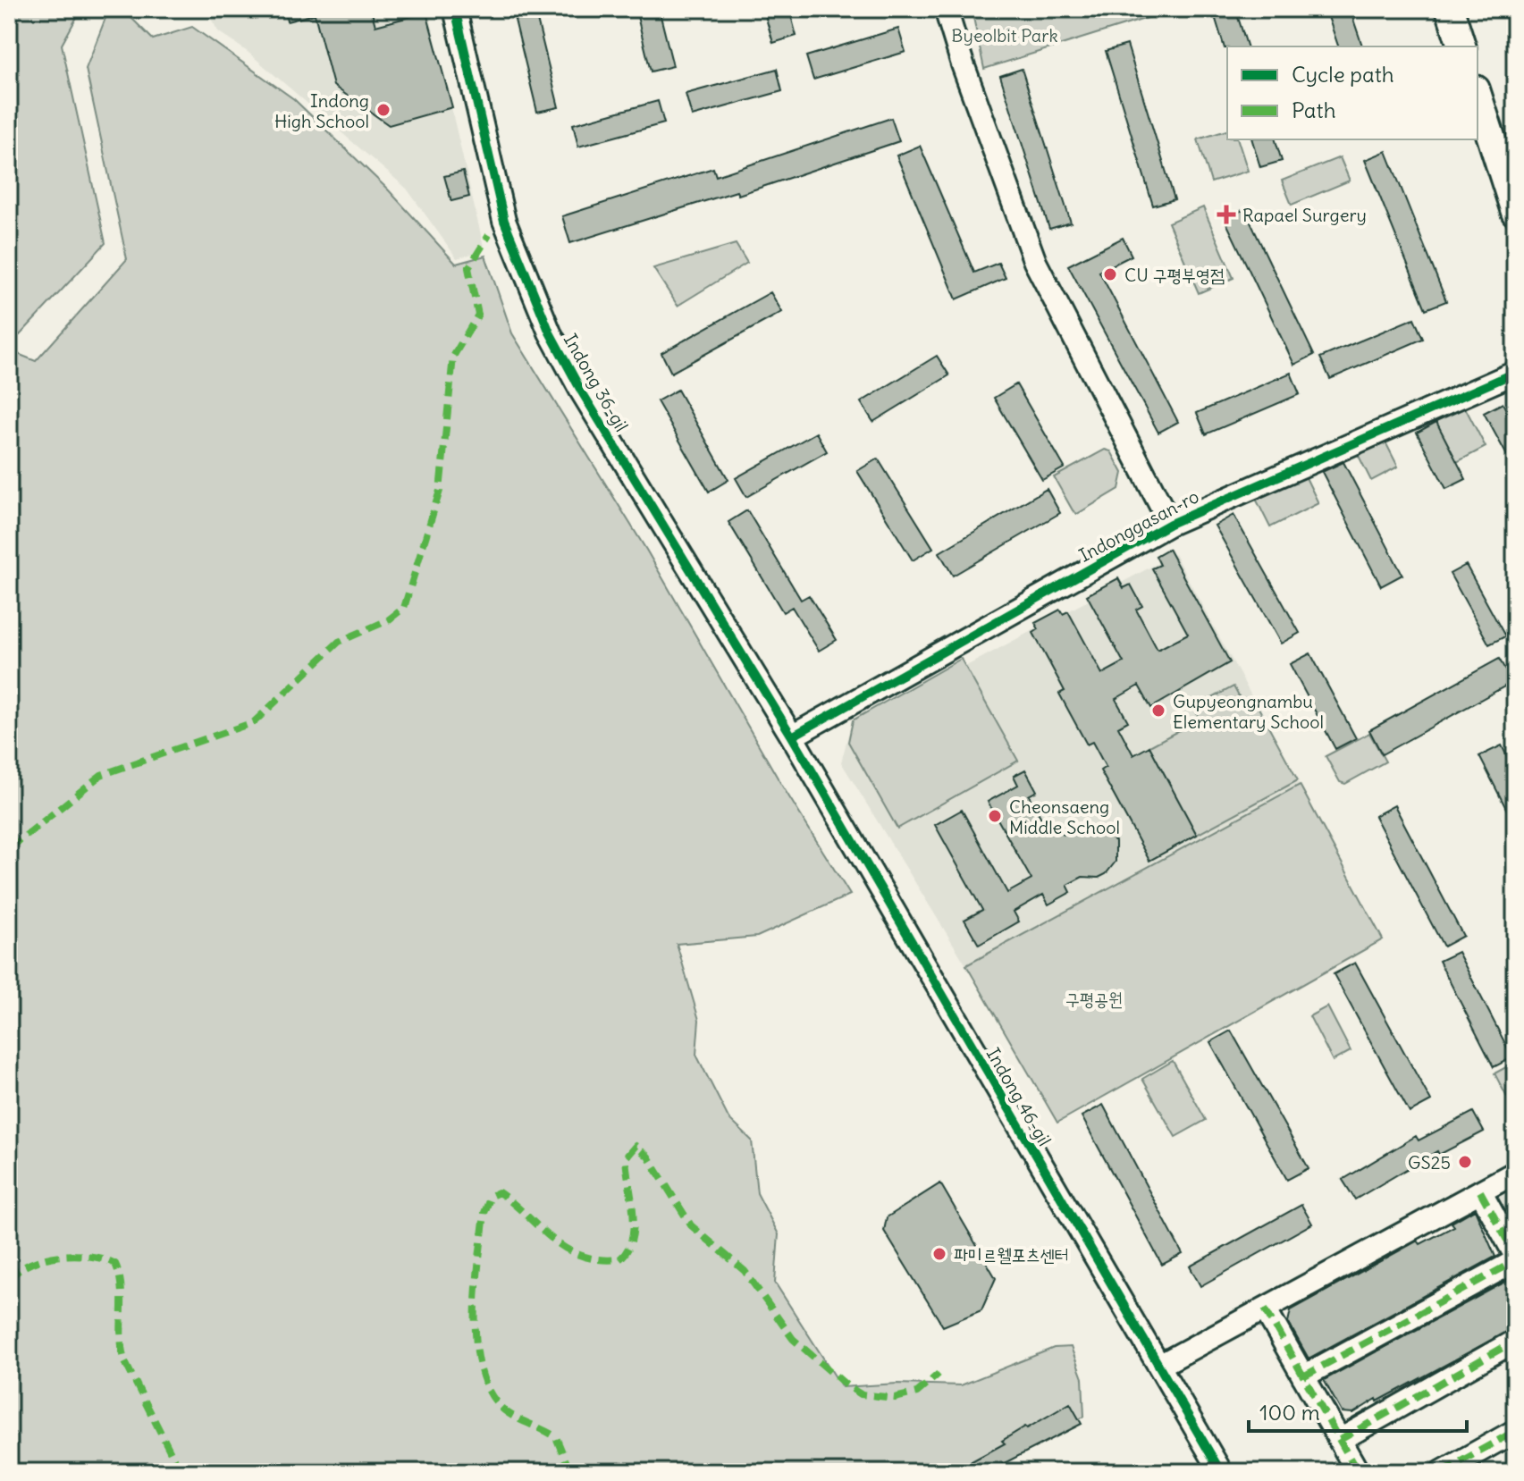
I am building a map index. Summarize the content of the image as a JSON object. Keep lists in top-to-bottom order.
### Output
{
  "streets": {
    "street": ["Indong 36-gil", "Indonggasan-ro", "Indong 46-gil"]
  },
  "crossings": [
    ["Indong 36-gil", "Indonggasan-ro"],
    ["Indong 36-gil", "Indong 46-gil"],
    ["Indonggasan-ro", "Indong 46-gil"]
  ],
  "parks": ["Byeolbit Park", "구평공원"],
  "places": {
    "other": [
      "Indong High School",
      "CU 구평부영점",
      "Gupyeongnambu Elementary School",
      "Cheonsaeng Middle School",
      "GS25",
      "파미르웰포츠센터"
    ],
    "health": ["Rapael Surgery"]
  },
  "legend": ["Cycle path", "Path"],
  "scale_bar": "100 m"
}
